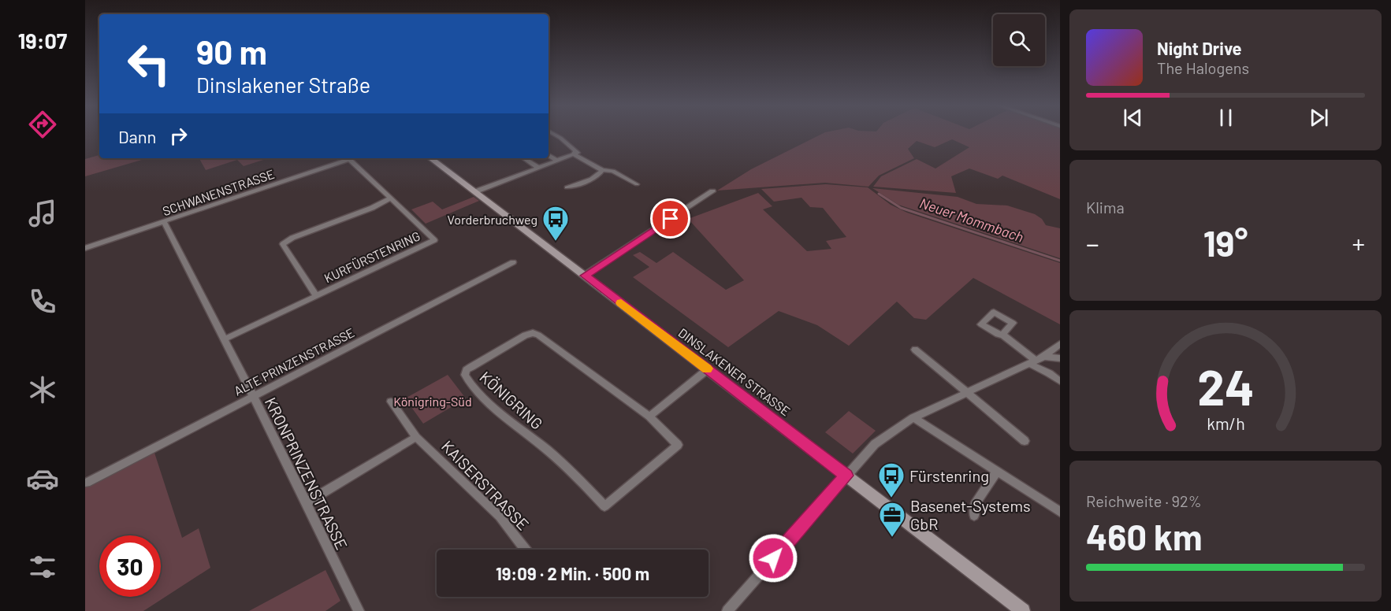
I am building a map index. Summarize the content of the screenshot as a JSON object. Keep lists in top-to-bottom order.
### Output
{
  "streets": {
    "main road": ["DINSLAKENER STRASSE"],
    "street": [
      "SCHWANENSTRASSE",
      "KURFÜRSTENRING",
      "ALTE PRINZENSTRASSE",
      "KÖNIGRING",
      "KRONPRINZENSTRASSE",
      "KAISERSTRASSE"
    ]
  },
  "crossings": [
    ["SCHWANENSTRASSE", "KURFÜRSTENRING"],
    ["SCHWANENSTRASSE", "KRONPRINZENSTRASSE"],
    ["KURFÜRSTENRING", "KRONPRINZENSTRASSE"],
    ["ALTE PRINZENSTRASSE", "KRONPRINZENSTRASSE"]
  ],
  "water": ["Neuer Mommbach"],
  "parks": ["Königring-Süd"],
  "places": {
    "bus stop": ["Vorderbruchweg", "Fürstenring"],
    "office": ["Basenet-Systems GbR"]
  },
  "page": {
    "tabs": "19:07",
    "turn": ["90 m", "Dinslakener Straße"],
    "song": ["Night Drive", "The Halogens"],
    "then": "Dann",
    "tile": [
      "Klima",
      ["Reichweite · 92%", "460 km"]
    ],
    "heat": ["−", "19°", "+"],
    "limit": "30",
    "trip": "19:09 · 2 Min. · 500 m",
    "gauge": ["24", "km/h"]
  }
}
